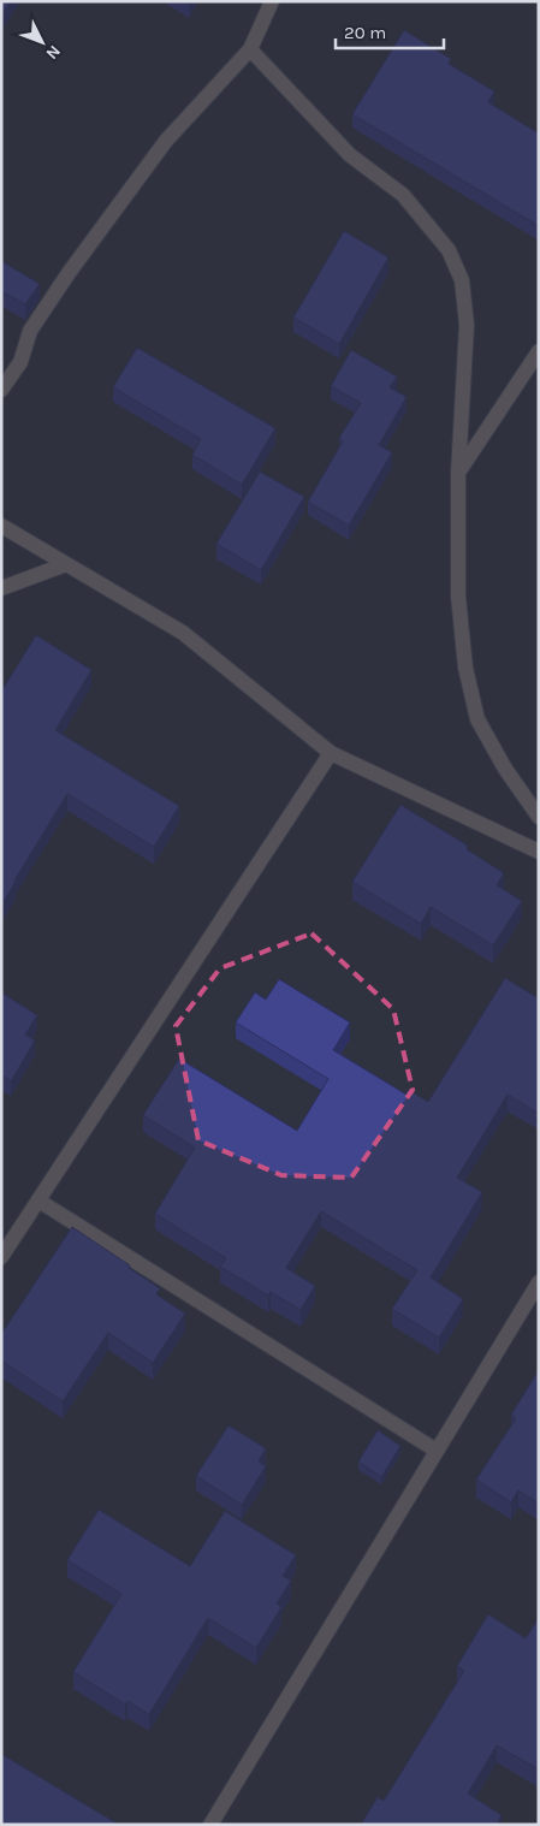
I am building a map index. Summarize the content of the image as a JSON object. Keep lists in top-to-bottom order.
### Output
{
  "scale_bar": "20 m",
  "north": "bottom right"
}
